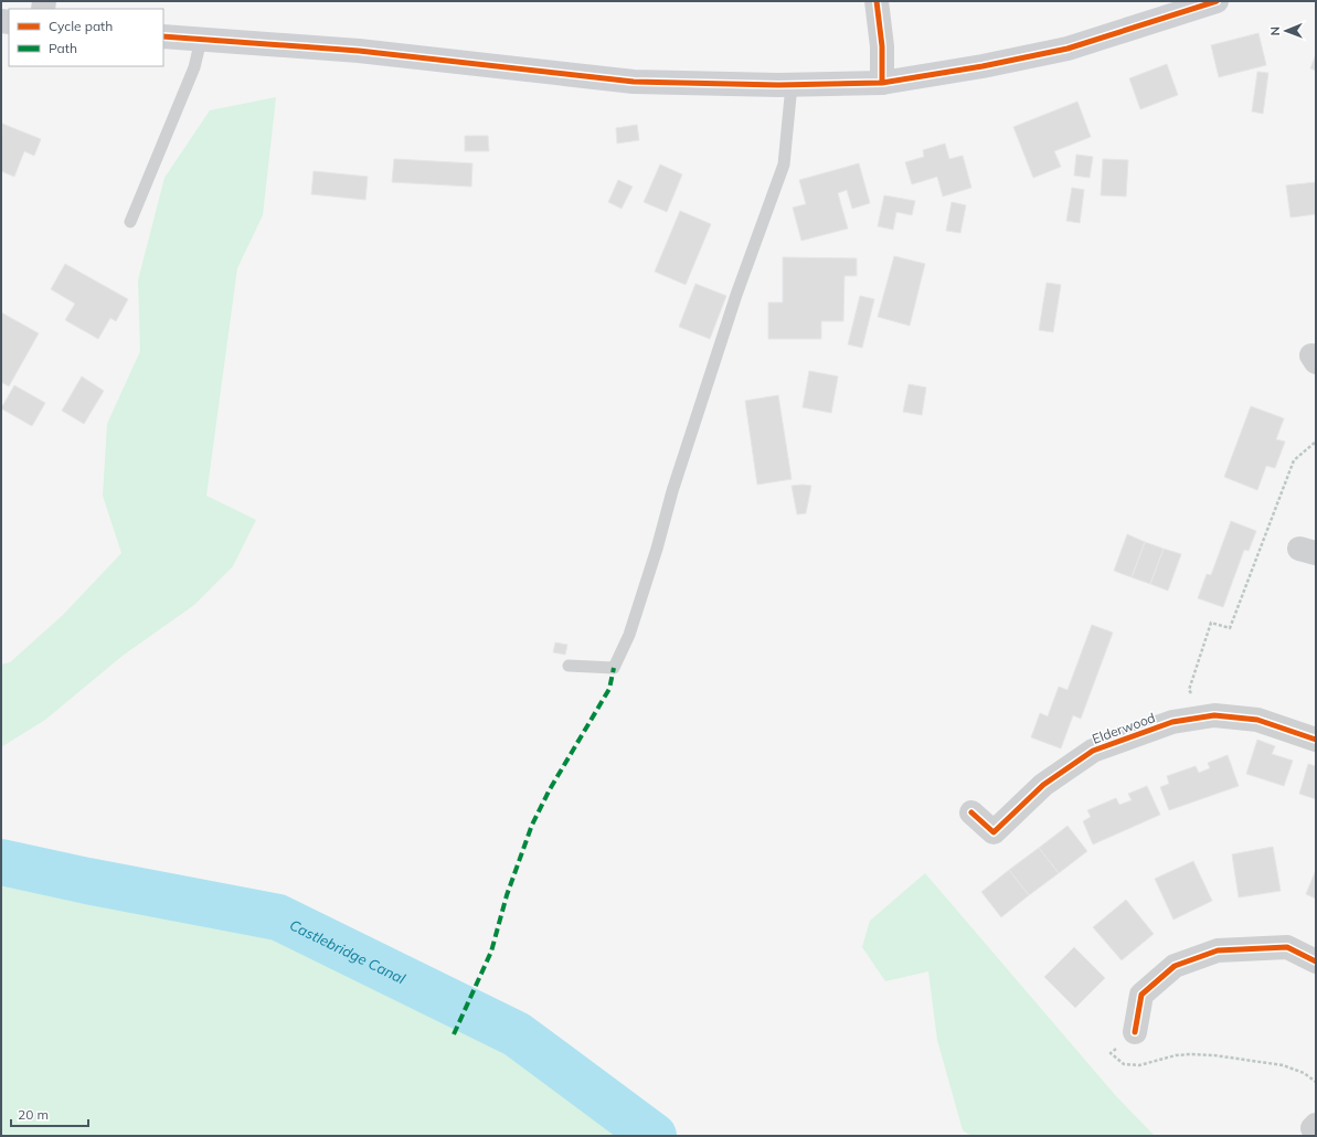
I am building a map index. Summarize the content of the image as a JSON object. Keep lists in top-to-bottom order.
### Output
{
  "streets": {
    "street": ["Elderwood"]
  },
  "water": ["Castlebridge Canal"],
  "legend": ["Cycle path", "Path"],
  "scale_bar": "20 m",
  "north": "left"
}
